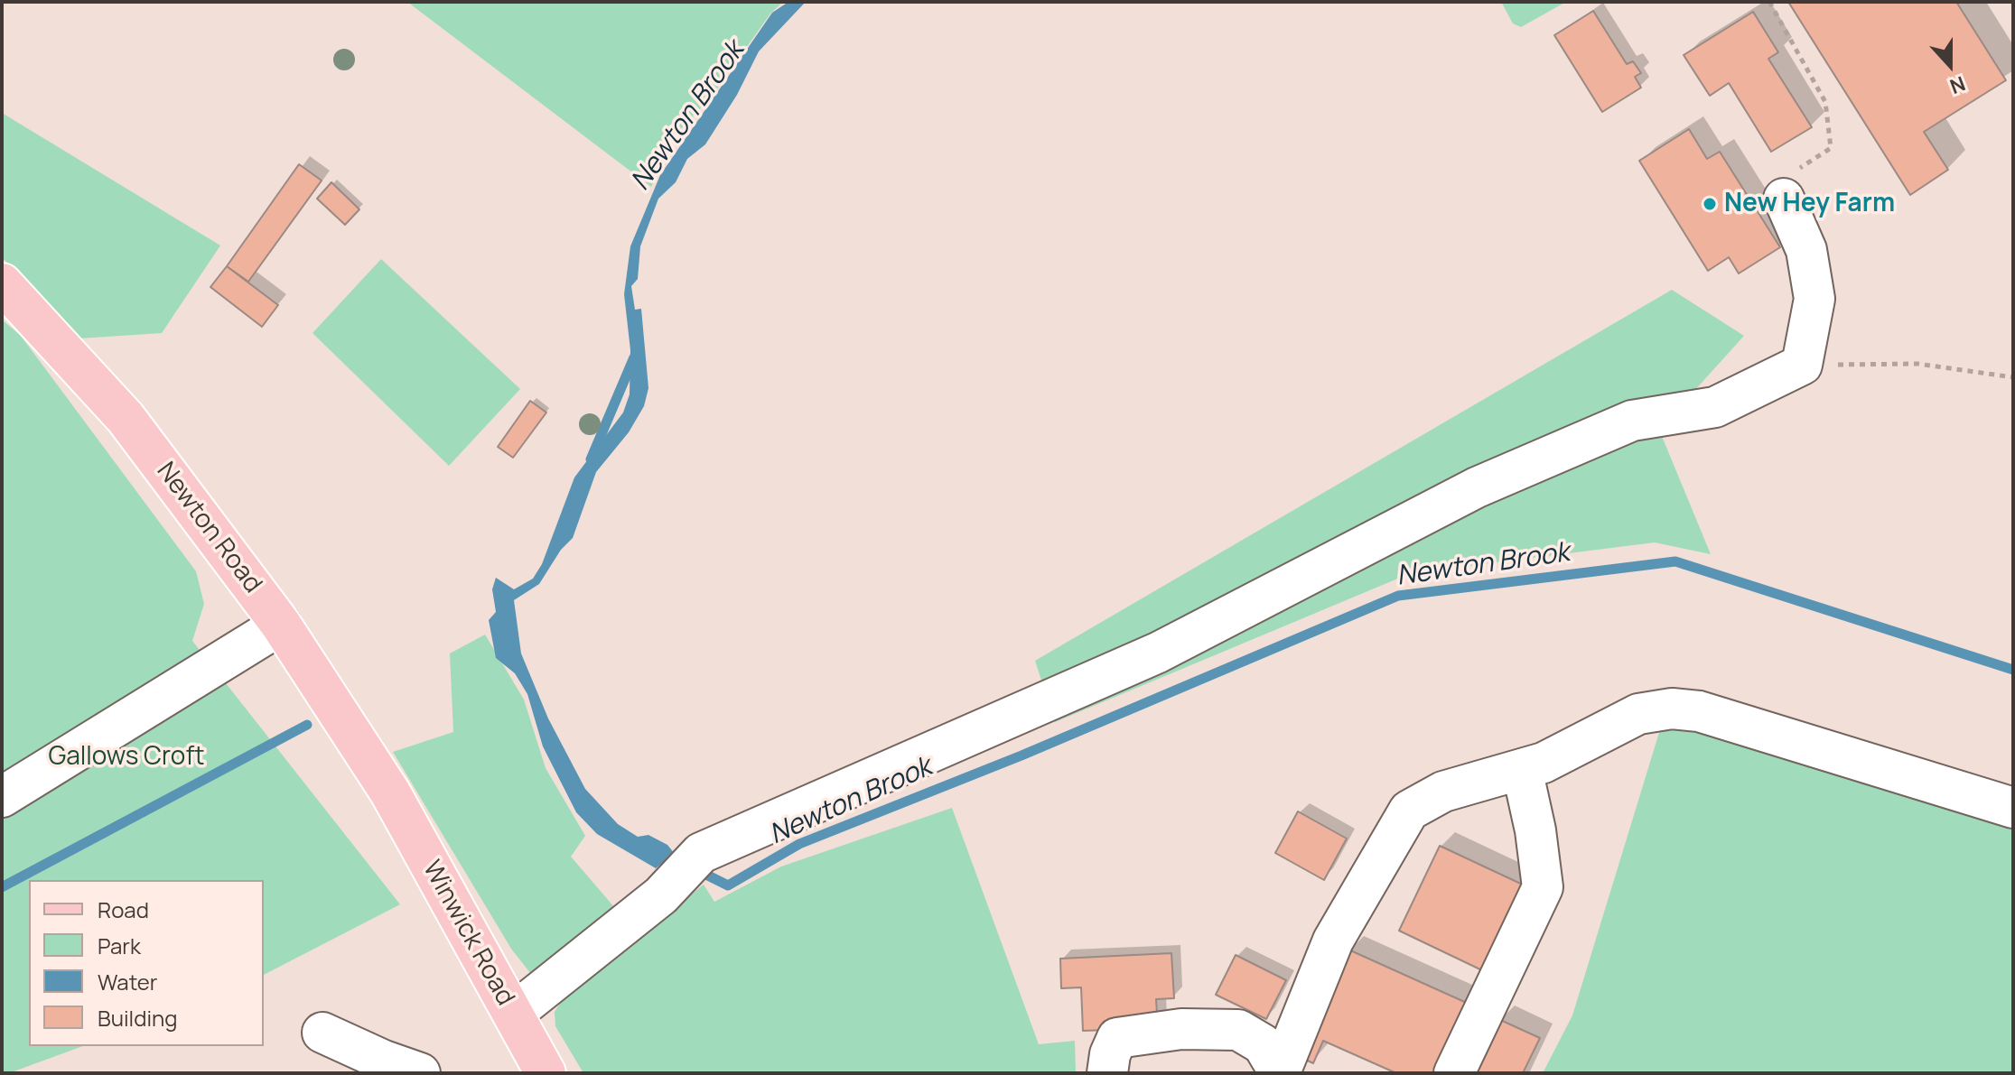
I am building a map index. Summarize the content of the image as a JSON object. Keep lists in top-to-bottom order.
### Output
{
  "streets": {
    "main road": ["Newton Road", "Winwick Road"]
  },
  "crossings": [
    ["Newton Road", "Winwick Road"]
  ],
  "water": ["Newton Brook"],
  "parks": ["Gallows Croft"],
  "places": ["New Hey Farm"],
  "legend": [
    "Road",
    "Park",
    "Water",
    "Building"
  ],
  "north": "bottom"
}
